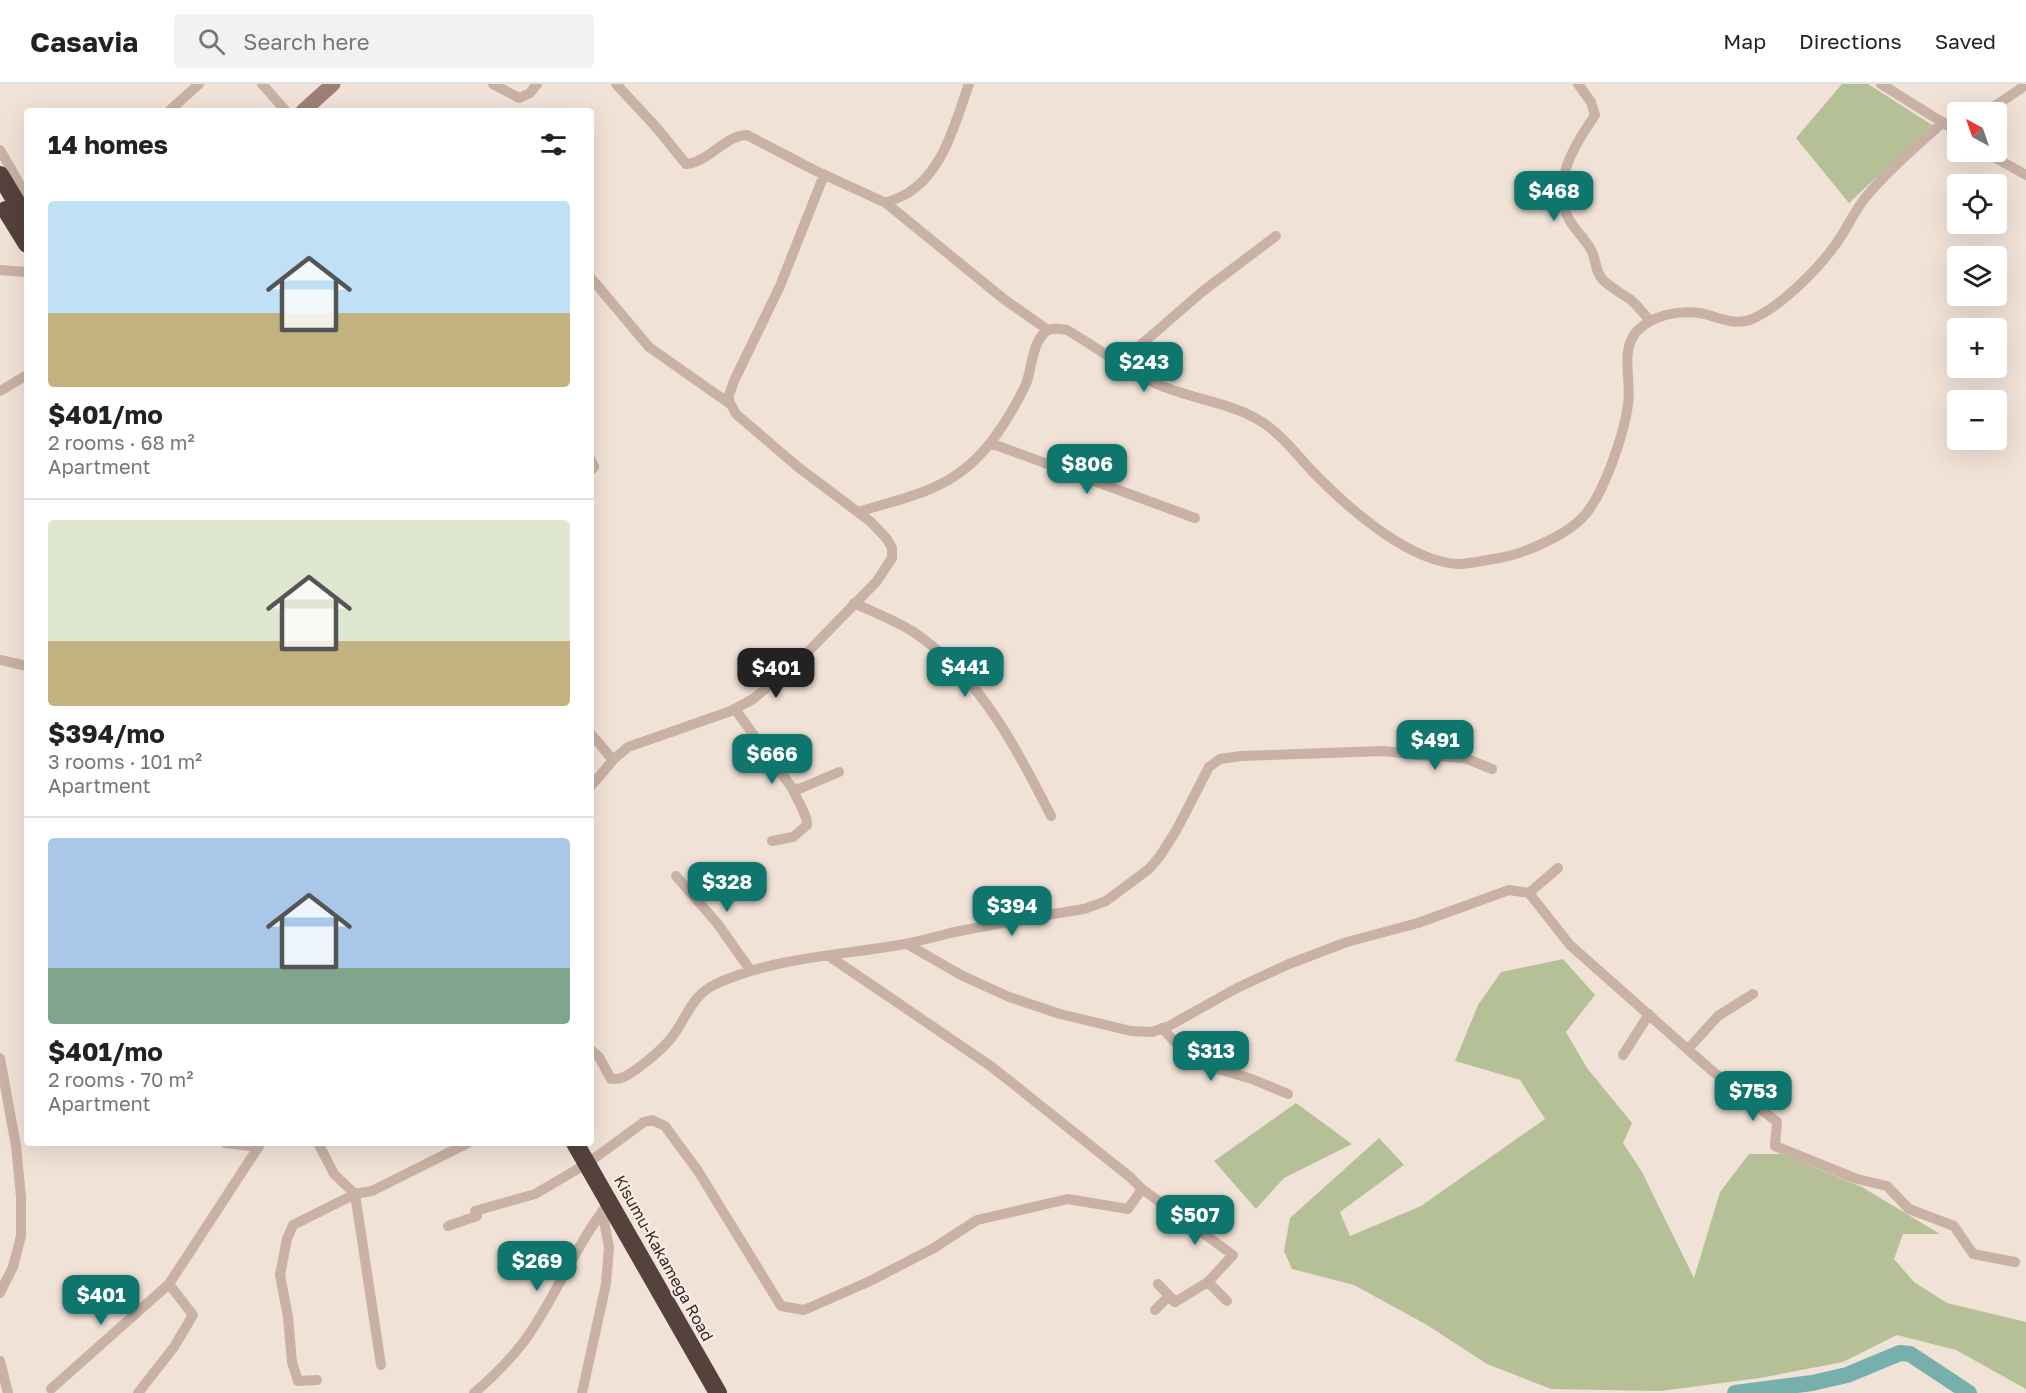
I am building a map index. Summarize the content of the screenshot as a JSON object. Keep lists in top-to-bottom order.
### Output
{
  "streets": {
    "highway": ["Kisumu-Kakamega Road"]
  },
  "north": "top left",
  "page": {
    "header": "Casavia",
    "search": "Search here",
    "nav": ["Map", "Directions", "Saved"],
    "map_buttons": ["+", "−"],
    "heading": "14 homes",
    "price": [
      "$468",
      "$243",
      "$806",
      "$441",
      "$401",
      "$491",
      "$666",
      "$328",
      "$394",
      "$313",
      "$753",
      "$507",
      "$269",
      "$401"
    ],
    "list": [
      {
        "name": "$401/mo",
        "note": "2 rooms · 68 m² · Apartment"
      },
      {
        "name": "$394/mo",
        "note": "3 rooms · 101 m² · Apartment"
      },
      {
        "name": "$401/mo",
        "note": "2 rooms · 70 m² · Apartment"
      }
    ]
  }
}
